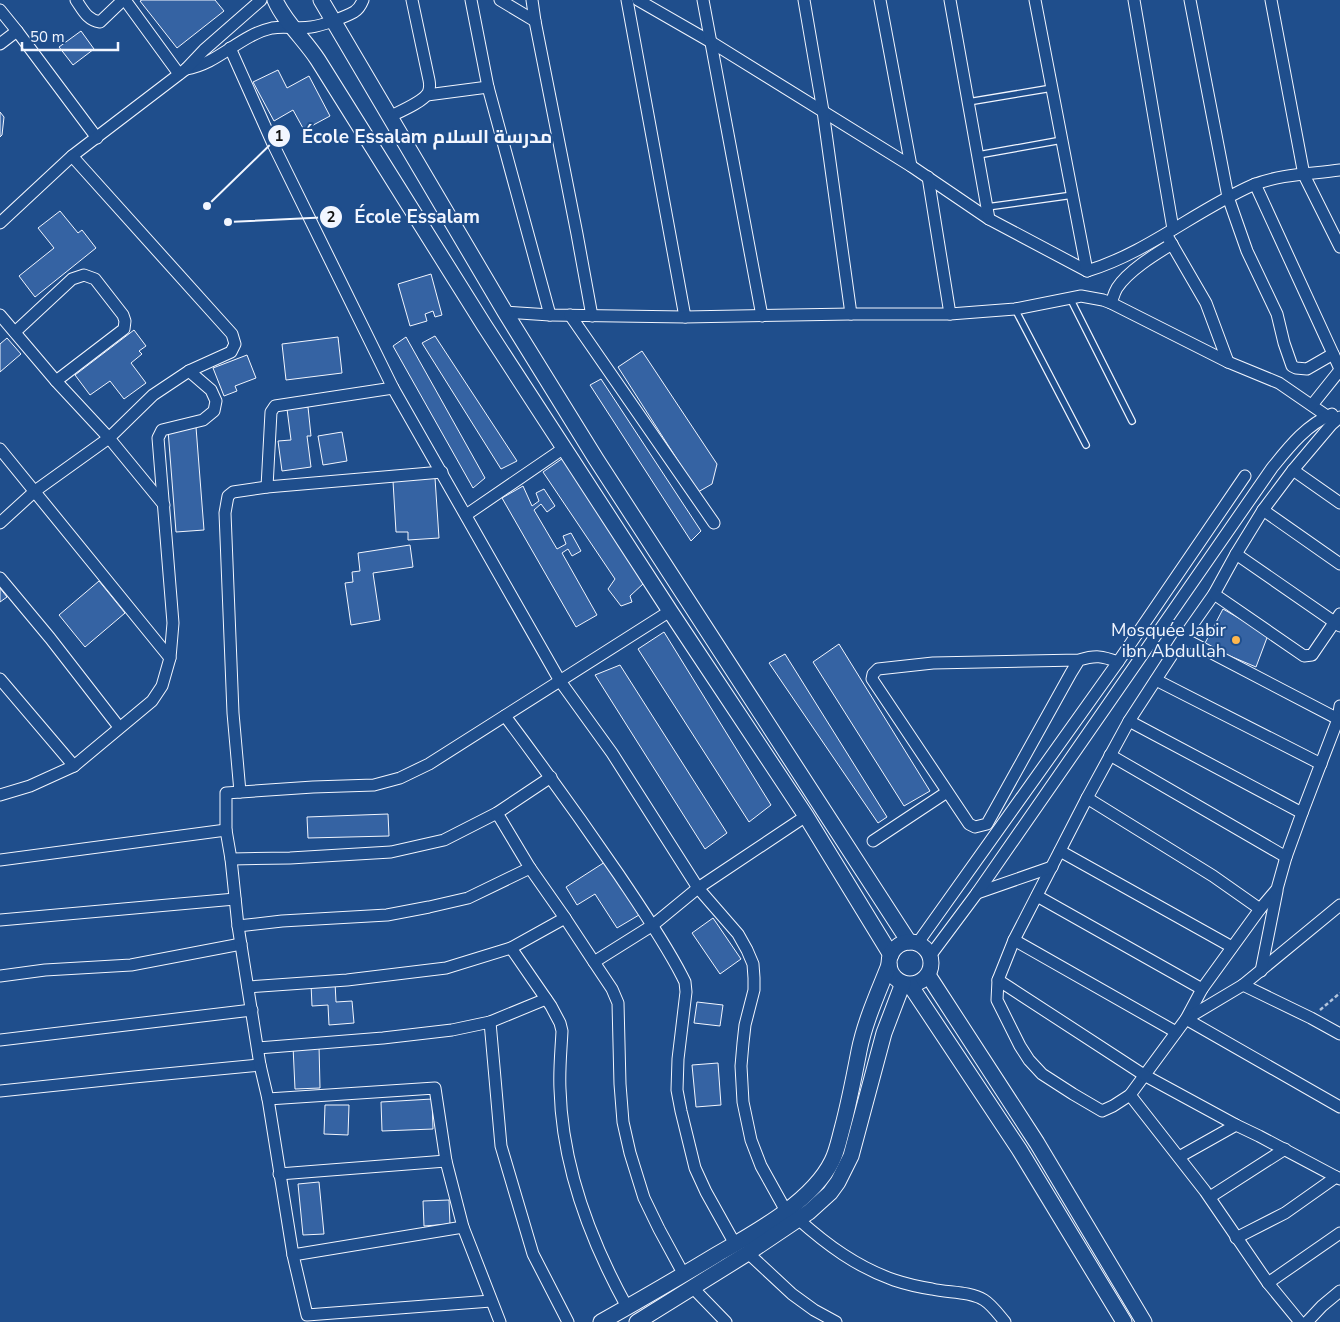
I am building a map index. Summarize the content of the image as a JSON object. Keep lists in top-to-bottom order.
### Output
{
  "places": ["École Essalam مدرسة السلام", "École Essalam", "Mosquée Jabir ibn Abdullah"],
  "scale_bar": "50 m"
}
